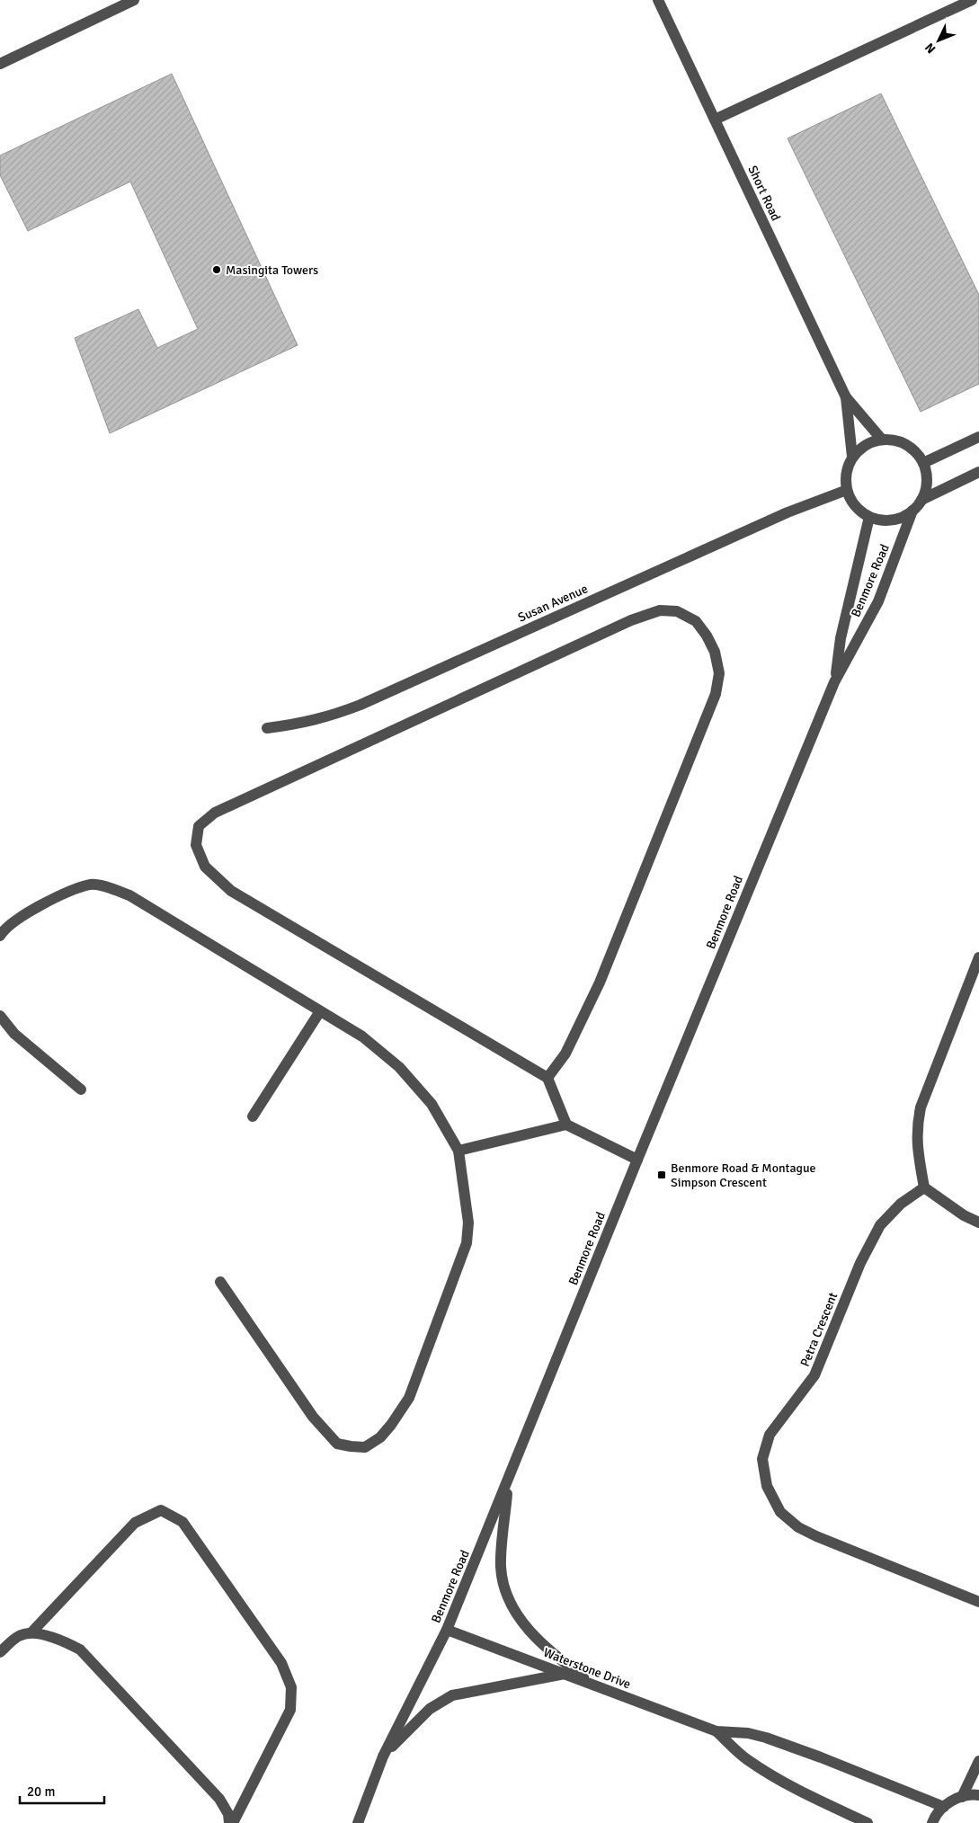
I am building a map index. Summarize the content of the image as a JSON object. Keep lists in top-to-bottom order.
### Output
{
  "streets": {
    "street": [
      "Short Road",
      "Benmore Road",
      "Susan Avenue",
      "Petra Crescent",
      "Waterstone Drive"
    ]
  },
  "crossings": [
    ["Short Road", "Benmore Road"],
    ["Short Road", "Susan Avenue"],
    ["Benmore Road", "Susan Avenue"],
    ["Benmore Road", "Waterstone Drive"]
  ],
  "places": {
    "other": ["Masingita Towers"],
    "transit": ["Benmore Road & Montague Simpson Crescent"]
  },
  "scale_bar": "20 m",
  "north": "bottom left"
}
